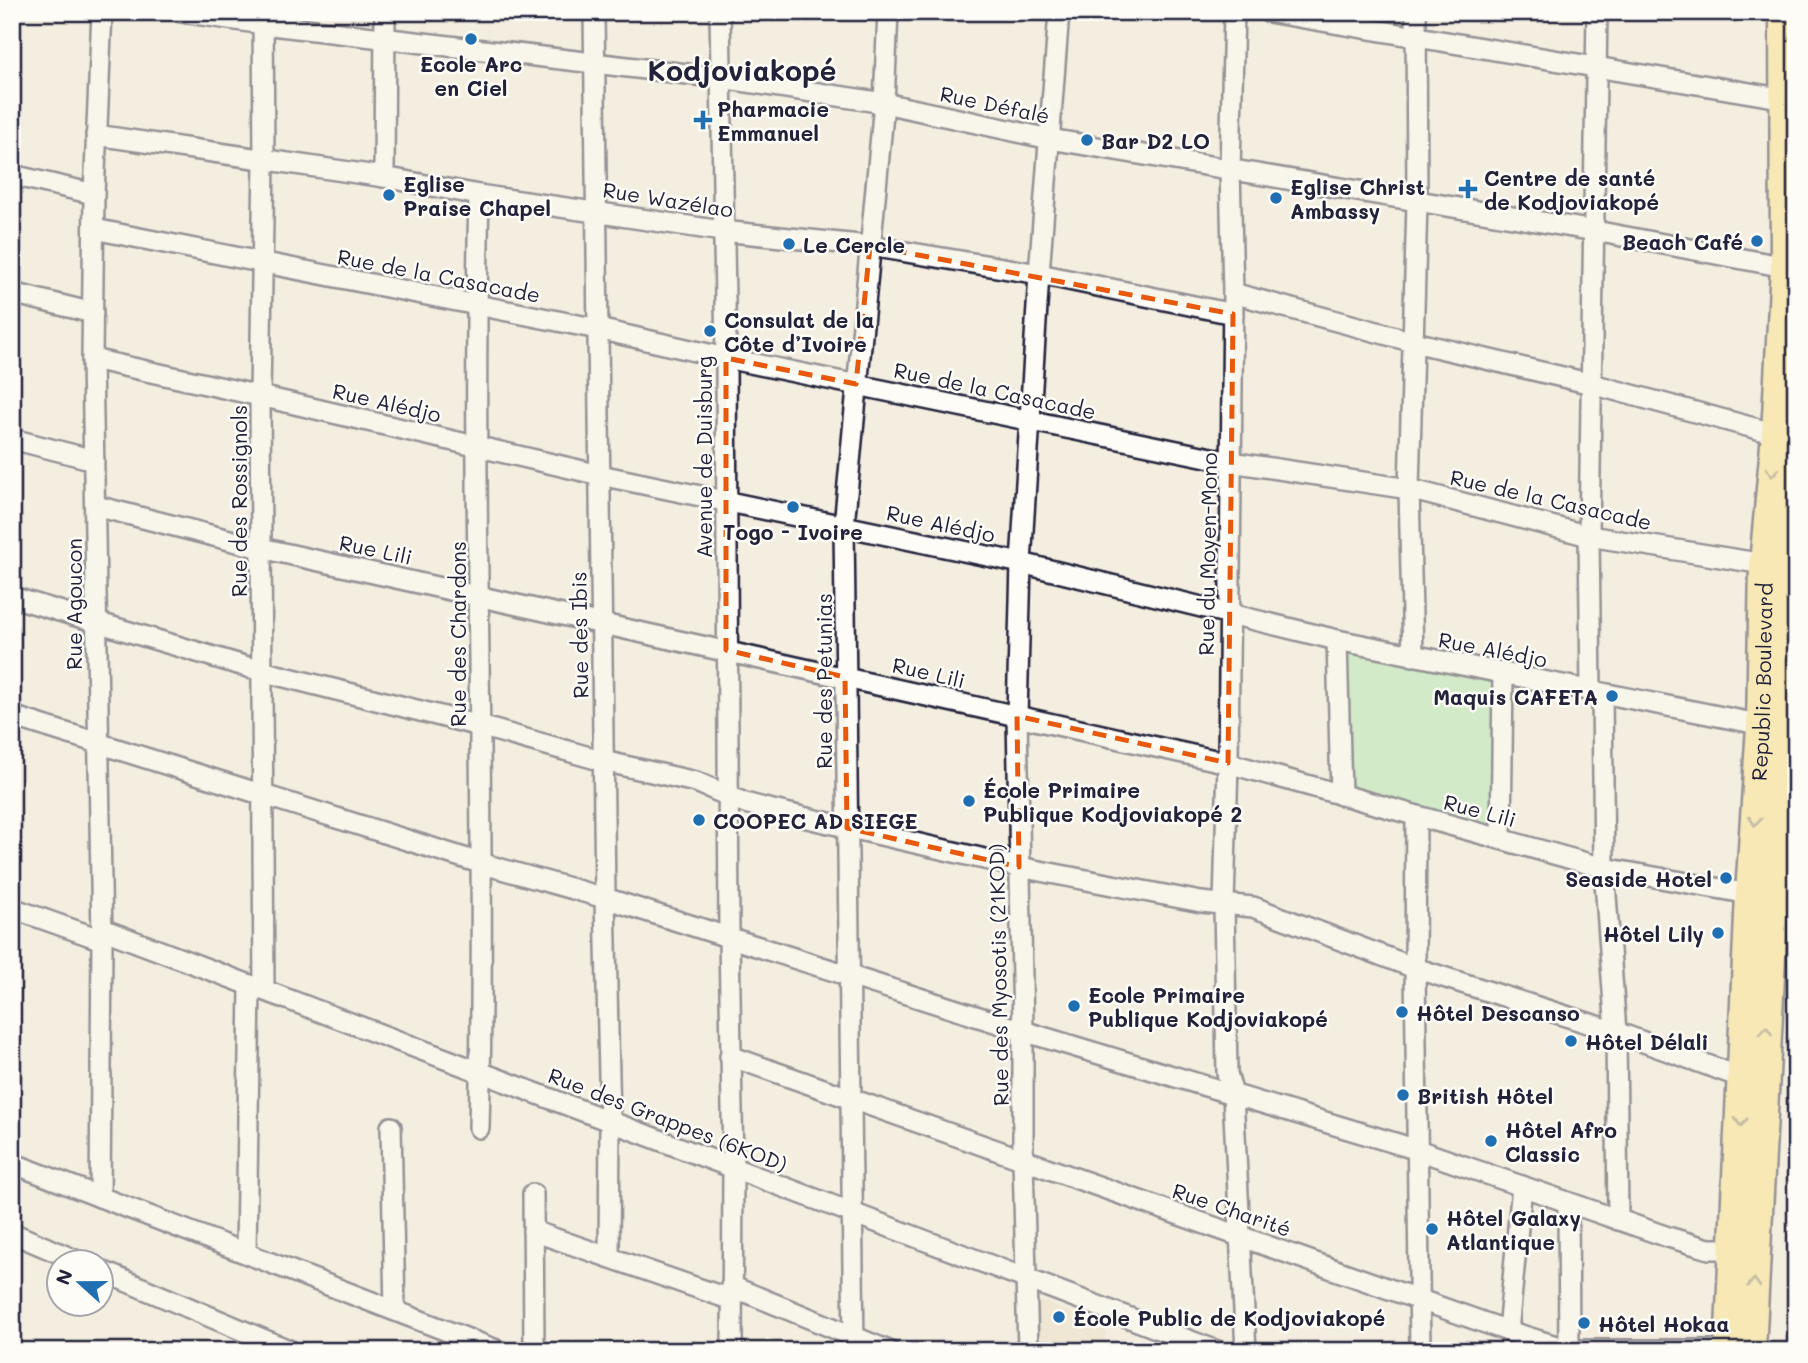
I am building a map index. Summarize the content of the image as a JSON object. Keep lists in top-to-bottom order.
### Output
{
  "streets": {
    "highway": ["Republic Boulevard"],
    "street": [
      "Rue Défalé",
      "Rue Wazélao",
      "Rue de la Casacade",
      "Rue Alédjo",
      "Avenue de Duisburg",
      "Rue des Rossignols",
      "Rue Lili",
      "Rue du Moyen-Mono",
      "Rue Agoucon",
      "Rue des Chardons",
      "Rue des Ibis",
      "Rue des Petunias",
      "Rue des Myosotis (21KOD)",
      "Rue des Grappes (6KOD)",
      "Rue Charité"
    ]
  },
  "crossings": [
    ["Rue Défalé", "Avenue de Duisburg"],
    ["Rue Défalé", "Rue des Rossignols"],
    ["Rue Défalé", "Rue du Moyen-Mono"],
    ["Rue Défalé", "Rue des Ibis"],
    ["Rue Défalé", "Rue des Petunias"],
    ["Rue Défalé", "Republic Boulevard"],
    ["Rue Défalé", "Rue des Myosotis (21KOD)"],
    ["Rue Wazélao", "Avenue de Duisburg"],
    ["Rue Wazélao", "Rue des Rossignols"],
    ["Rue Wazélao", "Rue du Moyen-Mono"],
    ["Rue Wazélao", "Rue Agoucon"],
    ["Rue Wazélao", "Rue des Chardons"],
    ["Rue Wazélao", "Rue des Ibis"],
    ["Rue Wazélao", "Rue des Petunias"],
    ["Rue Wazélao", "Rue des Myosotis (21KOD)"],
    ["Rue de la Casacade", "Avenue de Duisburg"],
    ["Rue de la Casacade", "Rue des Rossignols"],
    ["Rue de la Casacade", "Rue du Moyen-Mono"],
    ["Rue de la Casacade", "Rue Agoucon"],
    ["Rue de la Casacade", "Rue des Chardons"],
    ["Rue de la Casacade", "Rue des Ibis"],
    ["Rue de la Casacade", "Rue des Petunias"],
    ["Rue de la Casacade", "Republic Boulevard"],
    ["Rue de la Casacade", "Rue des Myosotis (21KOD)"],
    ["Rue Alédjo", "Avenue de Duisburg"],
    ["Rue Alédjo", "Rue des Rossignols"],
    ["Rue Alédjo", "Rue du Moyen-Mono"],
    ["Rue Alédjo", "Rue Agoucon"],
    ["Rue Alédjo", "Rue des Chardons"],
    ["Rue Alédjo", "Rue des Ibis"],
    ["Rue Alédjo", "Rue des Petunias"],
    ["Rue Alédjo", "Republic Boulevard"],
    ["Rue Alédjo", "Rue des Myosotis (21KOD)"],
    ["Avenue de Duisburg", "Rue Lili"],
    ["Avenue de Duisburg", "Rue des Grappes (6KOD)"],
    ["Avenue de Duisburg", "Rue Charité"],
    ["Rue des Rossignols", "Rue Lili"],
    ["Rue des Rossignols", "Rue des Grappes (6KOD)"],
    ["Rue Lili", "Rue du Moyen-Mono"],
    ["Rue Lili", "Rue Agoucon"],
    ["Rue Lili", "Rue des Chardons"],
    ["Rue Lili", "Rue des Ibis"],
    ["Rue Lili", "Rue des Petunias"],
    ["Rue Lili", "Republic Boulevard"],
    ["Rue Lili", "Rue des Myosotis (21KOD)"],
    ["Rue du Moyen-Mono", "Rue Charité"],
    ["Rue Agoucon", "Rue des Grappes (6KOD)"],
    ["Rue des Chardons", "Rue des Grappes (6KOD)"],
    ["Rue des Ibis", "Rue des Grappes (6KOD)"],
    ["Rue des Petunias", "Rue des Grappes (6KOD)"],
    ["Rue des Petunias", "Rue Charité"],
    ["Republic Boulevard", "Rue Charité"],
    ["Rue des Myosotis (21KOD)", "Rue des Grappes (6KOD)"],
    ["Rue des Myosotis (21KOD)", "Rue Charité"]
  ],
  "districts": ["Kodjoviakopé"],
  "places": {
    "other": [
      "Ecole Arc en Ciel",
      "Bar D2 LO",
      "Eglise Praise Chapel",
      "Eglise Christ Ambassy",
      "Beach Café",
      "Le Cercle",
      "Consulat de la Côte d’Ivoire",
      "Togo - Ivoire",
      "Maquis CAFETA",
      "École Primaire Publique Kodjoviakopé 2",
      "COOPEC AD SIEGE",
      "Seaside Hotel",
      "Hôtel Lily",
      "Ecole Primaire Publique Kodjoviakopé",
      "Hôtel Descanso",
      "Hôtel Délali",
      "British Hôtel",
      "Hôtel Afro Classic",
      "Hôtel Galaxy Atlantique",
      "École Public de Kodjoviakopé",
      "Hôtel Hokaa"
    ],
    "health": ["Pharmacie Emmanuel", "Centre de santé de Kodjoviakopé"]
  },
  "north": "left"
}
